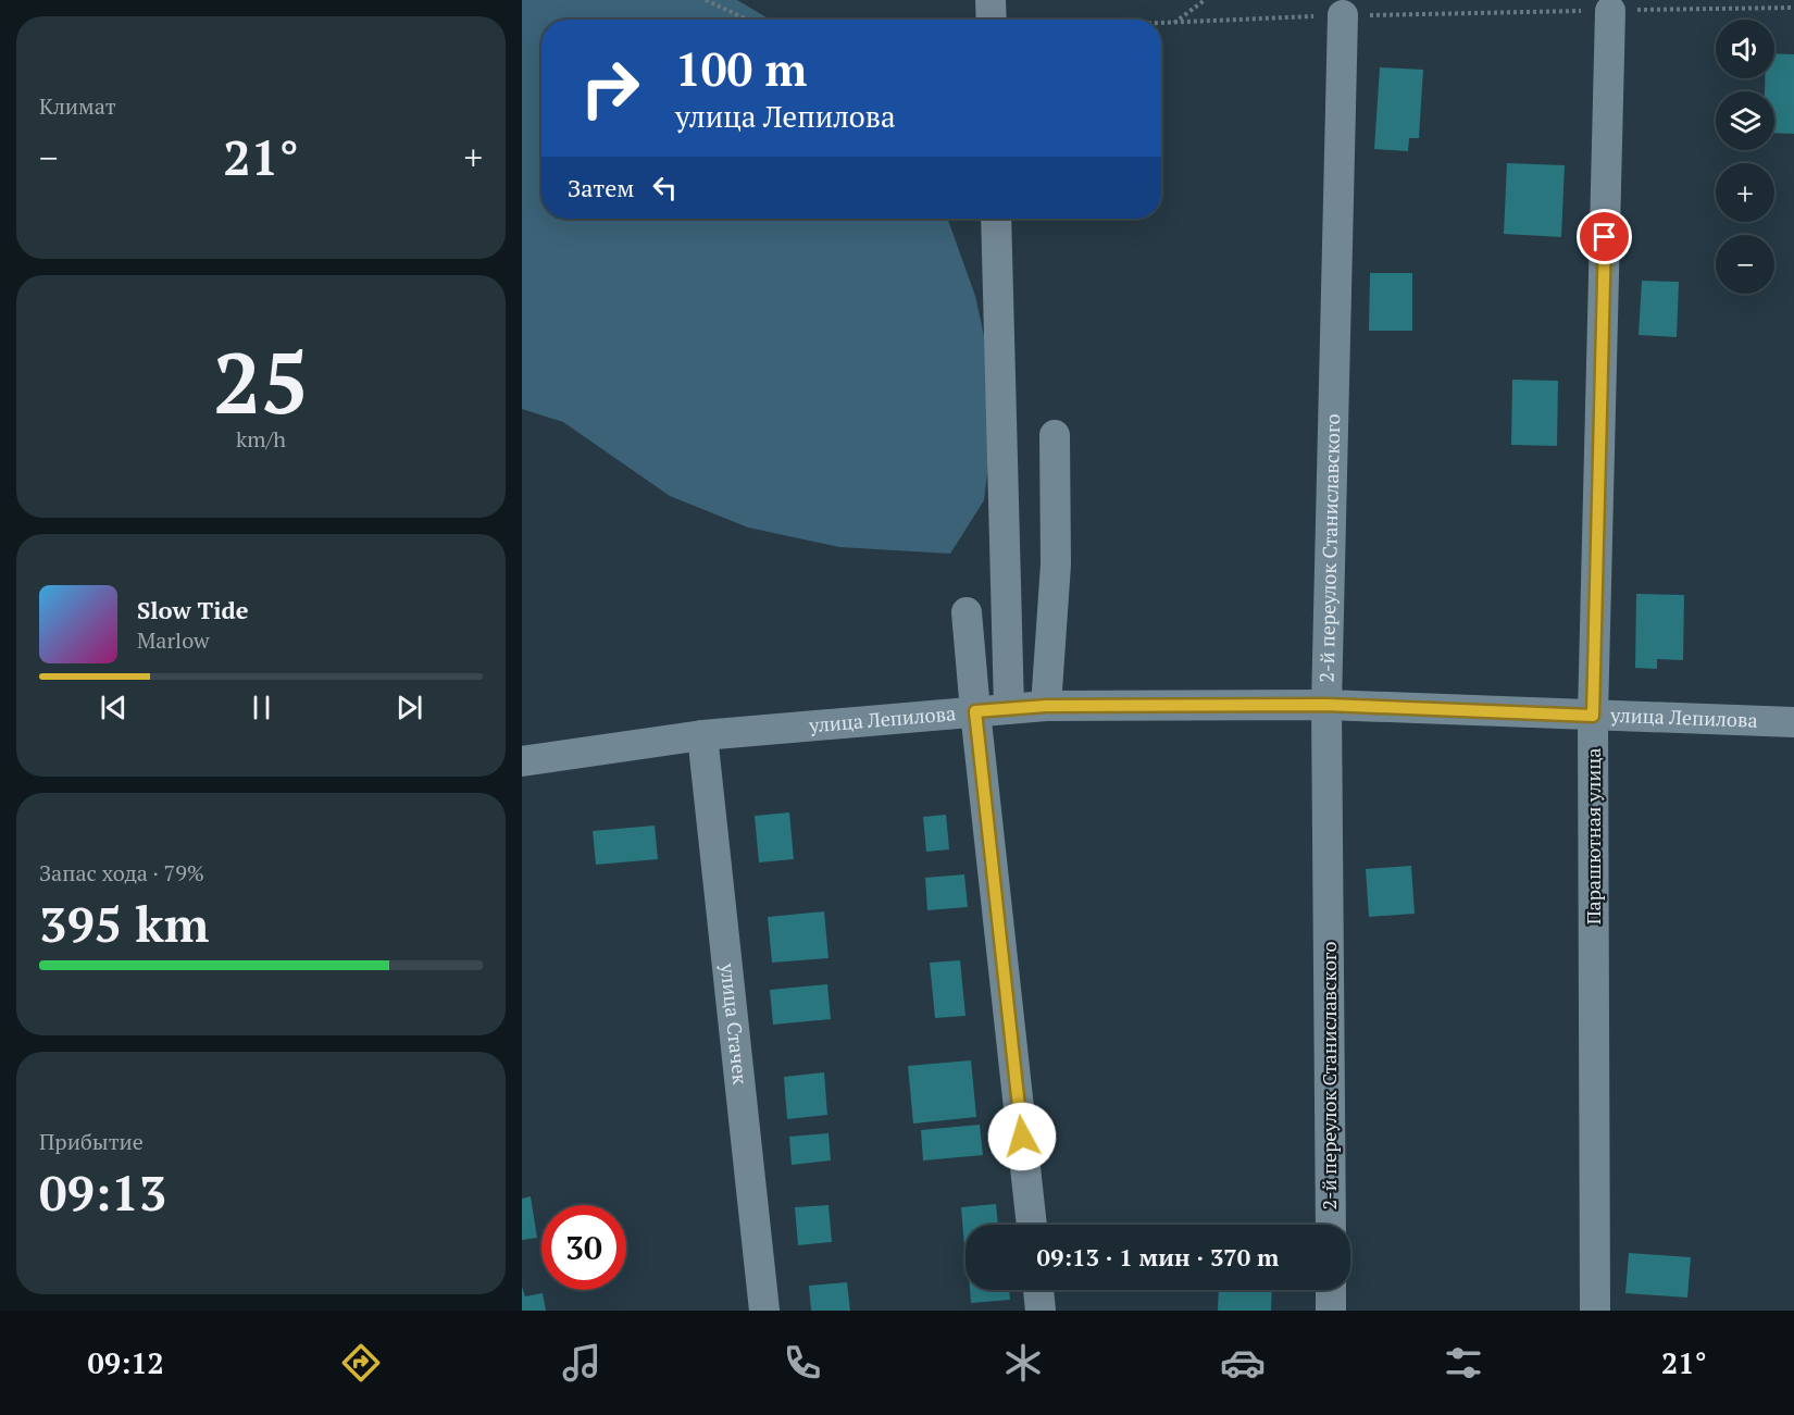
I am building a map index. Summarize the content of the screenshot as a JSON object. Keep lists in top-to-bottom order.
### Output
{
  "streets": {
    "street": [
      "2-й переулок Станиславского",
      "улица Лепилова",
      "Парашютная улица",
      "улица Стачек"
    ]
  },
  "crossings": [
    ["2-й переулок Станиславского", "улица Лепилова"],
    ["улица Лепилова", "Парашютная улица"],
    ["улица Лепилова", "улица Стачек"]
  ],
  "page": {
    "tile": [
      "Климат",
      ["25", "km/h"],
      ["Запас хода · 79%", "395 km"],
      ["Прибытие", "09:13"]
    ],
    "map_buttons": ["+", "−"],
    "turn": ["100 m", "улица Лепилова"],
    "heat": ["−", "21°", "+"],
    "then": "Затем",
    "song": ["Slow Tide", "Marlow"],
    "limit": "30",
    "trip": "09:13 · 1 мин · 370 m",
    "tabs": ["09:12", "21°"]
  }
}
